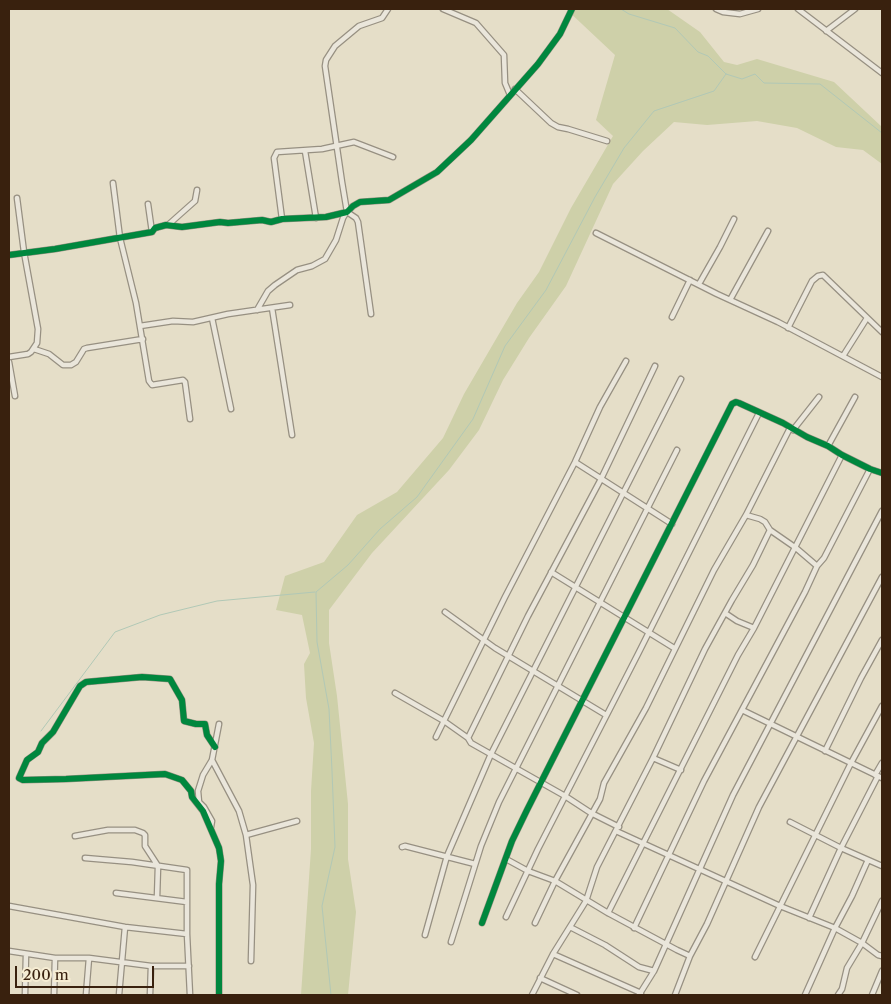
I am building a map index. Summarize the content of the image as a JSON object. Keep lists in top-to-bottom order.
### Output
{
  "scale_bar": "200 m"
}
